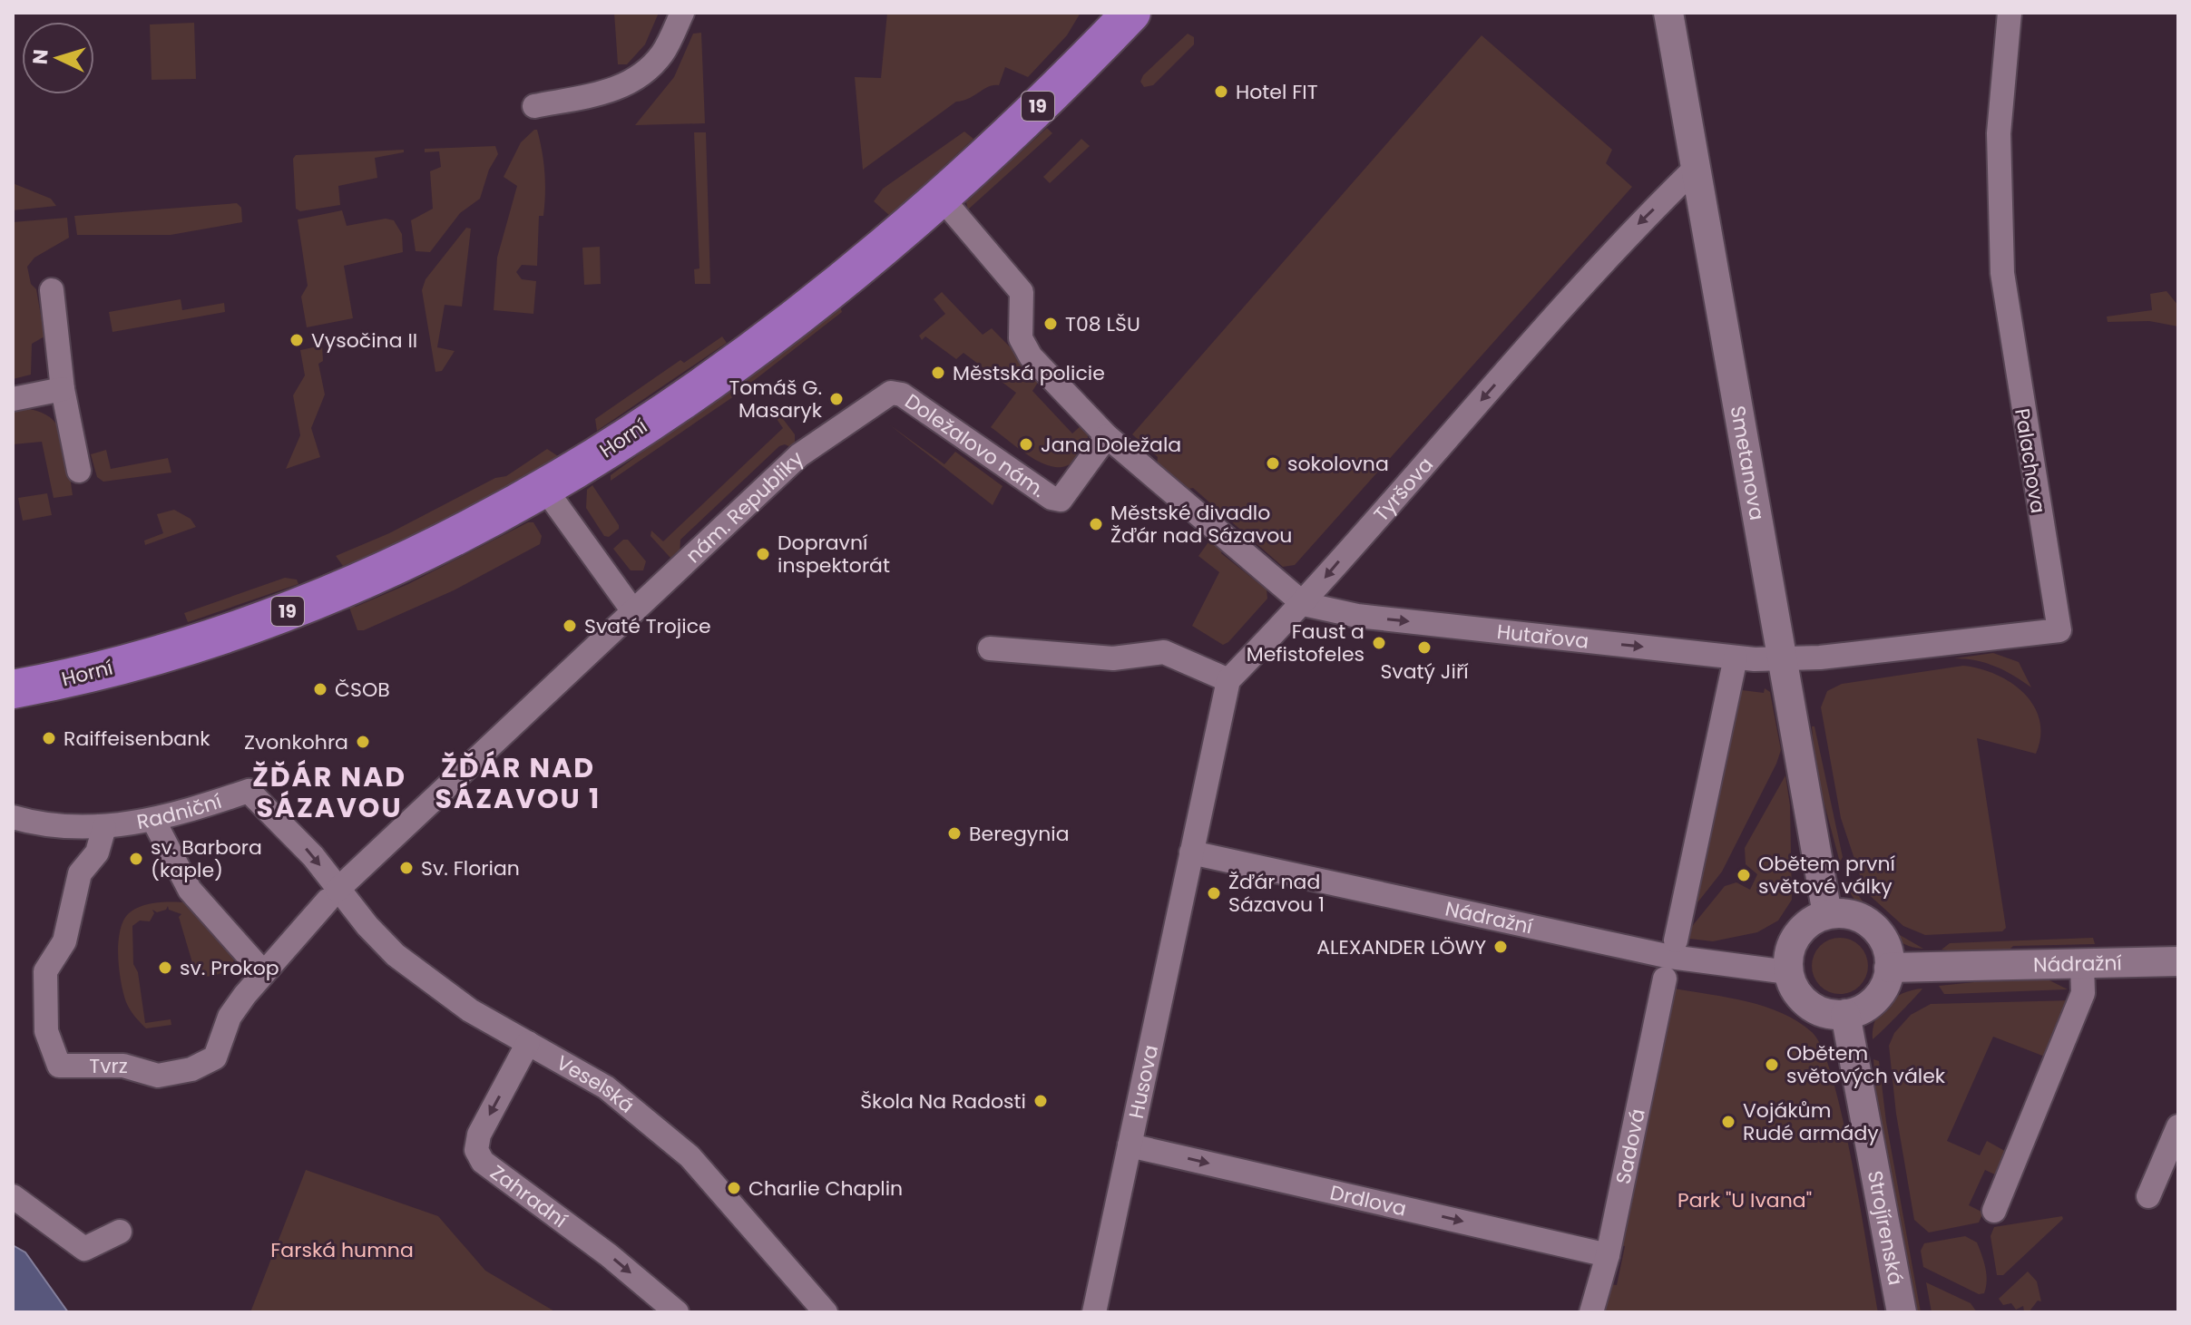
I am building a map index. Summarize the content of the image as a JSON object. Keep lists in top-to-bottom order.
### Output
{
  "streets": {
    "main road": ["19", "Horní"],
    "street": [
      "Doležalovo nám.",
      "Palachova",
      "Smetanova",
      "Tyršova",
      "nám. Republiky",
      "Hutařova",
      "Radniční",
      "Nádražní",
      "Tvrz",
      "Husova",
      "Veselská",
      "Sadová",
      "Zahradní",
      "Drdlova",
      "Strojírenská"
    ]
  },
  "crossings": [
    ["Doležalovo nám.", "nám. Republiky"],
    ["Palachova", "Smetanova"],
    ["Palachova", "Hutařova"],
    ["Smetanova", "Tyršova"],
    ["Smetanova", "Hutařova"],
    ["Smetanova", "Nádražní"],
    ["Smetanova", "Strojírenská"],
    ["Tyršova", "Hutařova"],
    ["nám. Republiky", "Radniční"],
    ["nám. Republiky", "Tvrz"],
    ["nám. Republiky", "Veselská"],
    ["Radniční", "Tvrz"],
    ["Radniční", "Veselská"],
    ["Nádražní", "Husova"],
    ["Nádražní", "Strojírenská"],
    ["Tvrz", "Veselská"],
    ["Husova", "Drdlova"],
    ["Veselská", "Zahradní"],
    ["Sadová", "Drdlova"]
  ],
  "one_way": [
    "Tyršova",
    "Hutařova",
    "Radniční",
    "Zahradní",
    "Drdlova"
  ],
  "districts": ["ŽĎÁR NAD SÁZAVOU 1", "ŽĎÁR NAD SÁZAVOU"],
  "parks": ["Park \"U Ivana\"", "Farská humna"],
  "places": [
    "Hotel FIT",
    "T08 LŠU",
    "Vysočina II",
    "Městská policie",
    "Tomáš G. Masaryk",
    "Jana Doležala",
    "sokolovna",
    "Městské divadlo Žďár nad Sázavou",
    "Dopravní inspektorát",
    "Svaté Trojice",
    "Faust a Mefistofeles",
    "Svatý Jiří",
    "ČSOB",
    "Raiffeisenbank",
    "Zvonkohra",
    "Beregynia",
    "sv. Barbora (kaple)",
    "Sv. Florian",
    "Obětem první světové války",
    "Žďár nad Sázavou 1",
    "ALEXANDER LÖWY",
    "sv. Prokop",
    "Obětem světových válek",
    "Škola Na Radosti",
    "Vojákům Rudé armády",
    "Charlie Chaplin"
  ],
  "north": "left"
}
